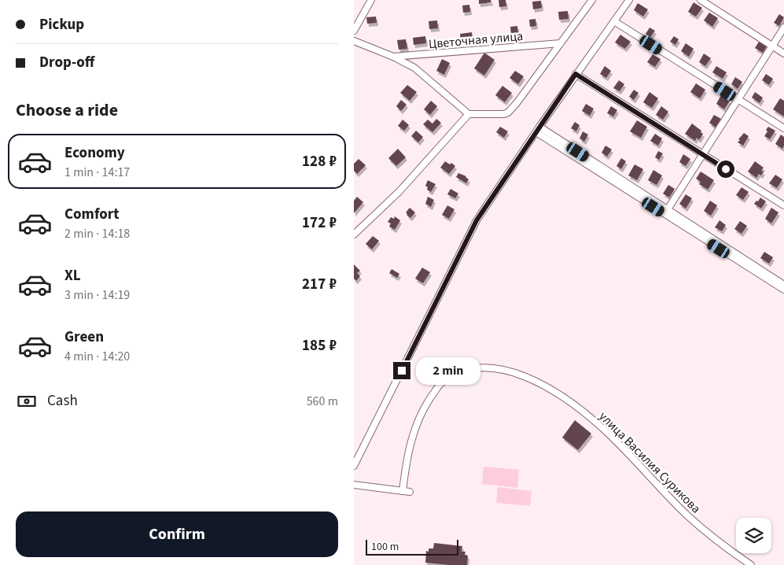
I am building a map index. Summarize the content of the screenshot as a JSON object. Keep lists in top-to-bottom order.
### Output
{
  "streets": {
    "street": ["Цветочная улица", "улица Василия Сурикова"]
  },
  "scale_bar": "100 m",
  "page": {
    "banner": ["Pickup", "Drop-off"],
    "heading": "Choose a ride",
    "list": [
      {
        "name": "Economy",
        "note": "1 min · 14:17",
        "value": "128 ₽"
      },
      {
        "name": "Comfort",
        "note": "2 min · 14:18",
        "value": "172 ₽"
      },
      {
        "name": "XL",
        "note": "3 min · 14:19",
        "value": "217 ₽"
      },
      {
        "name": "Green",
        "note": "4 min · 14:20",
        "value": "185 ₽"
      }
    ],
    "bubble": "2 min",
    "pay": ["Cash", "560 m"],
    "buttons": "Confirm",
    "scale": "100 m"
  }
}
